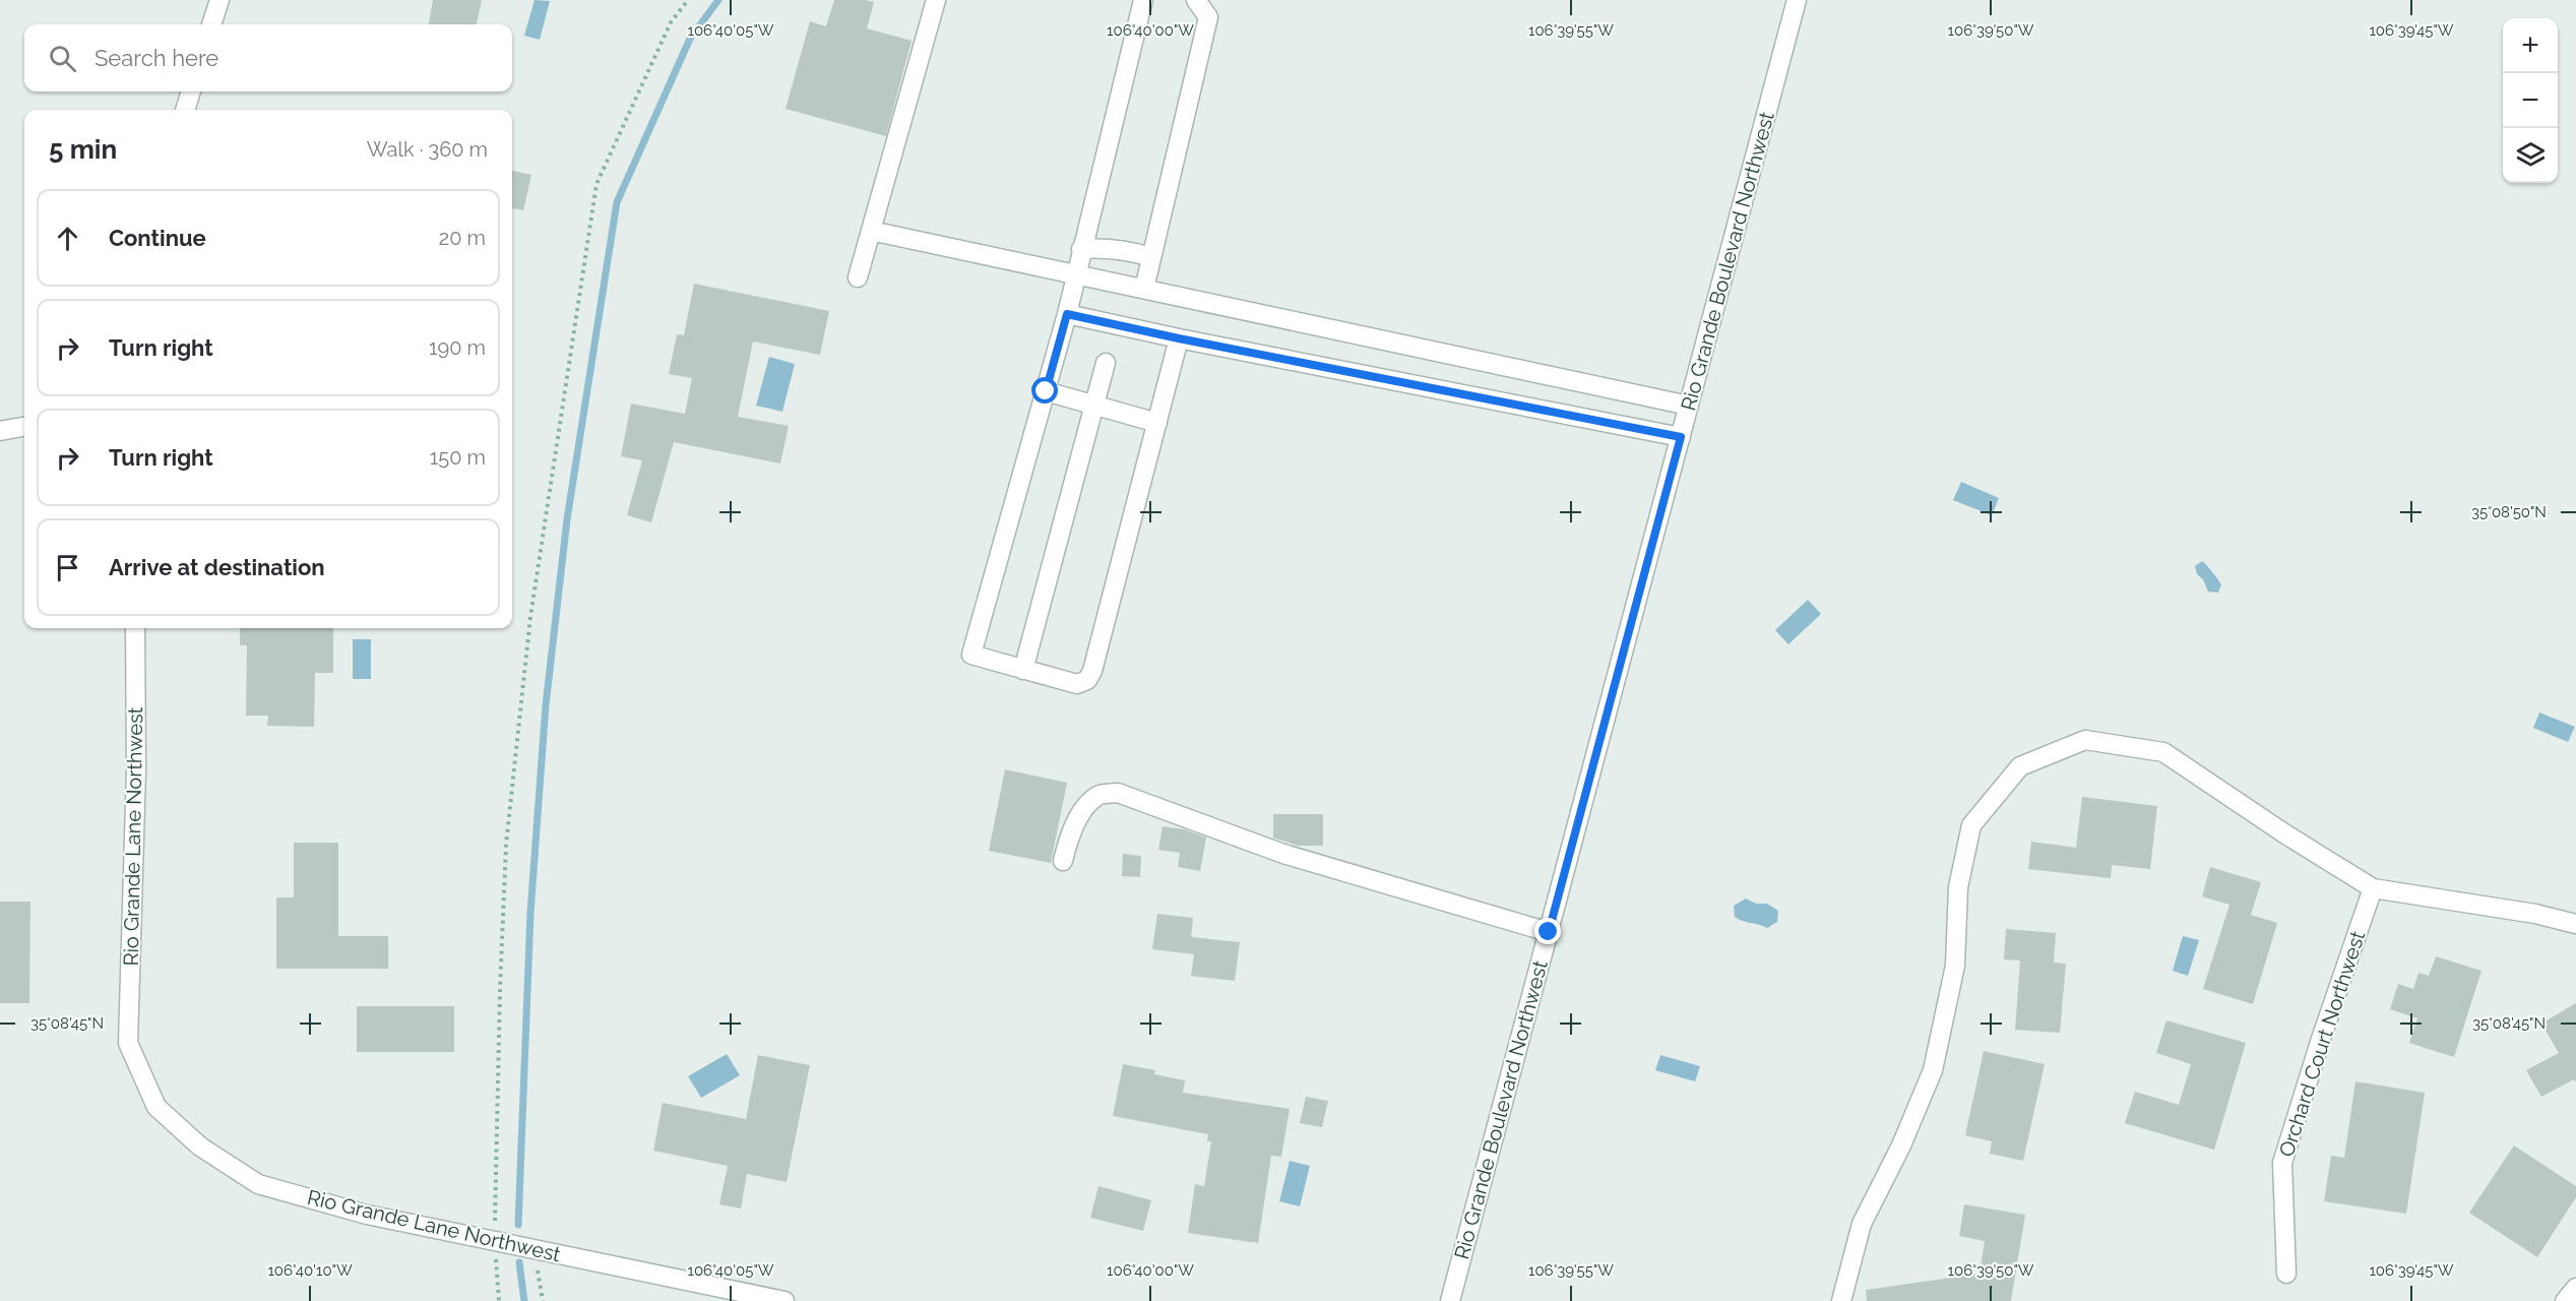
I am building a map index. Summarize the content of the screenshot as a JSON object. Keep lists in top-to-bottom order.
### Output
{
  "streets": {
    "street": ["Rio Grande Boulevard Northwest", "Rio Grande Lane Northwest", "Orchard Court Northwest"]
  },
  "page": {
    "map_buttons": ["+", "−"],
    "search": "Search here",
    "heading": ["5 min", "Walk · 360 m"],
    "list": [
      ["Continue", "20 m"],
      ["Turn right", "190 m"],
      ["Turn right", "150 m"],
      "Arrive at destination"
    ]
  },
  "coordinates": [
    "106°40'05\"W",
    "106°40'00\"W",
    "106°39'55\"W",
    "106°39'50\"W",
    "106°39'45\"W",
    "35°08'50\"N",
    "35°08'45\"N",
    "106°40'10\"W"
  ]
}
